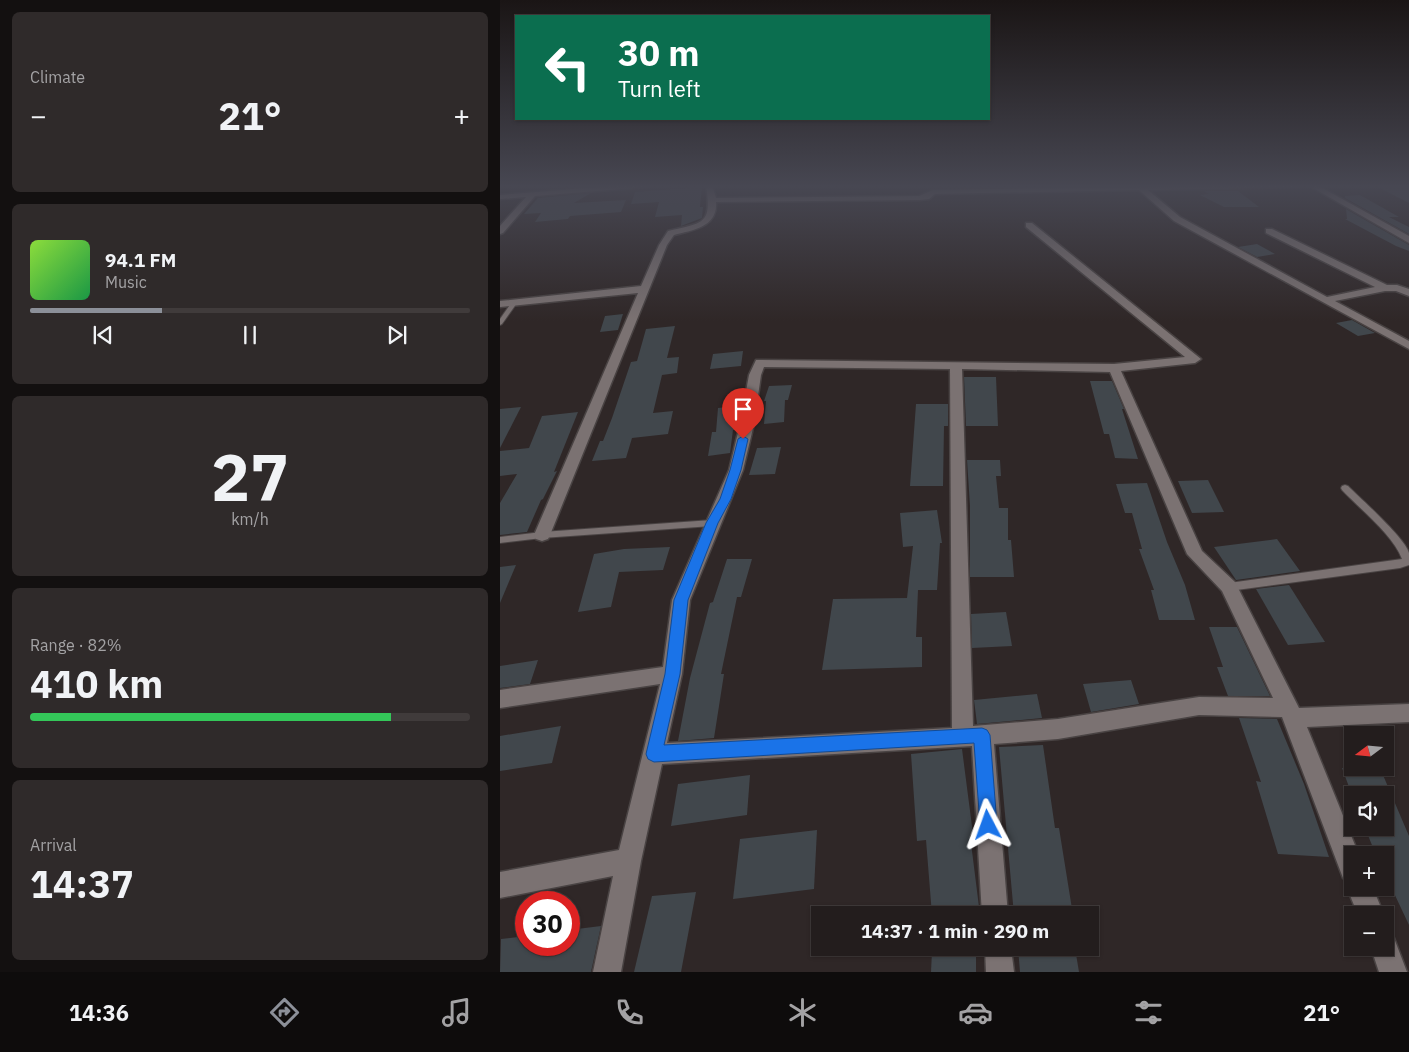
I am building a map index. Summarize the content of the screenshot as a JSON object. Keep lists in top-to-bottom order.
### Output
{
  "north": "left",
  "page": {
    "tile": [
      "Climate",
      ["27", "km/h"],
      ["Range · 82%", "410 km"],
      ["Arrival", "14:37"]
    ],
    "turn": ["30 m", "Turn left"],
    "heat": ["−", "21°", "+"],
    "song": ["94.1 FM", "Music"],
    "map_buttons": ["+", "−"],
    "limit": "30",
    "trip": "14:37 · 1 min · 290 m",
    "tabs": ["14:36", "21°"]
  }
}
